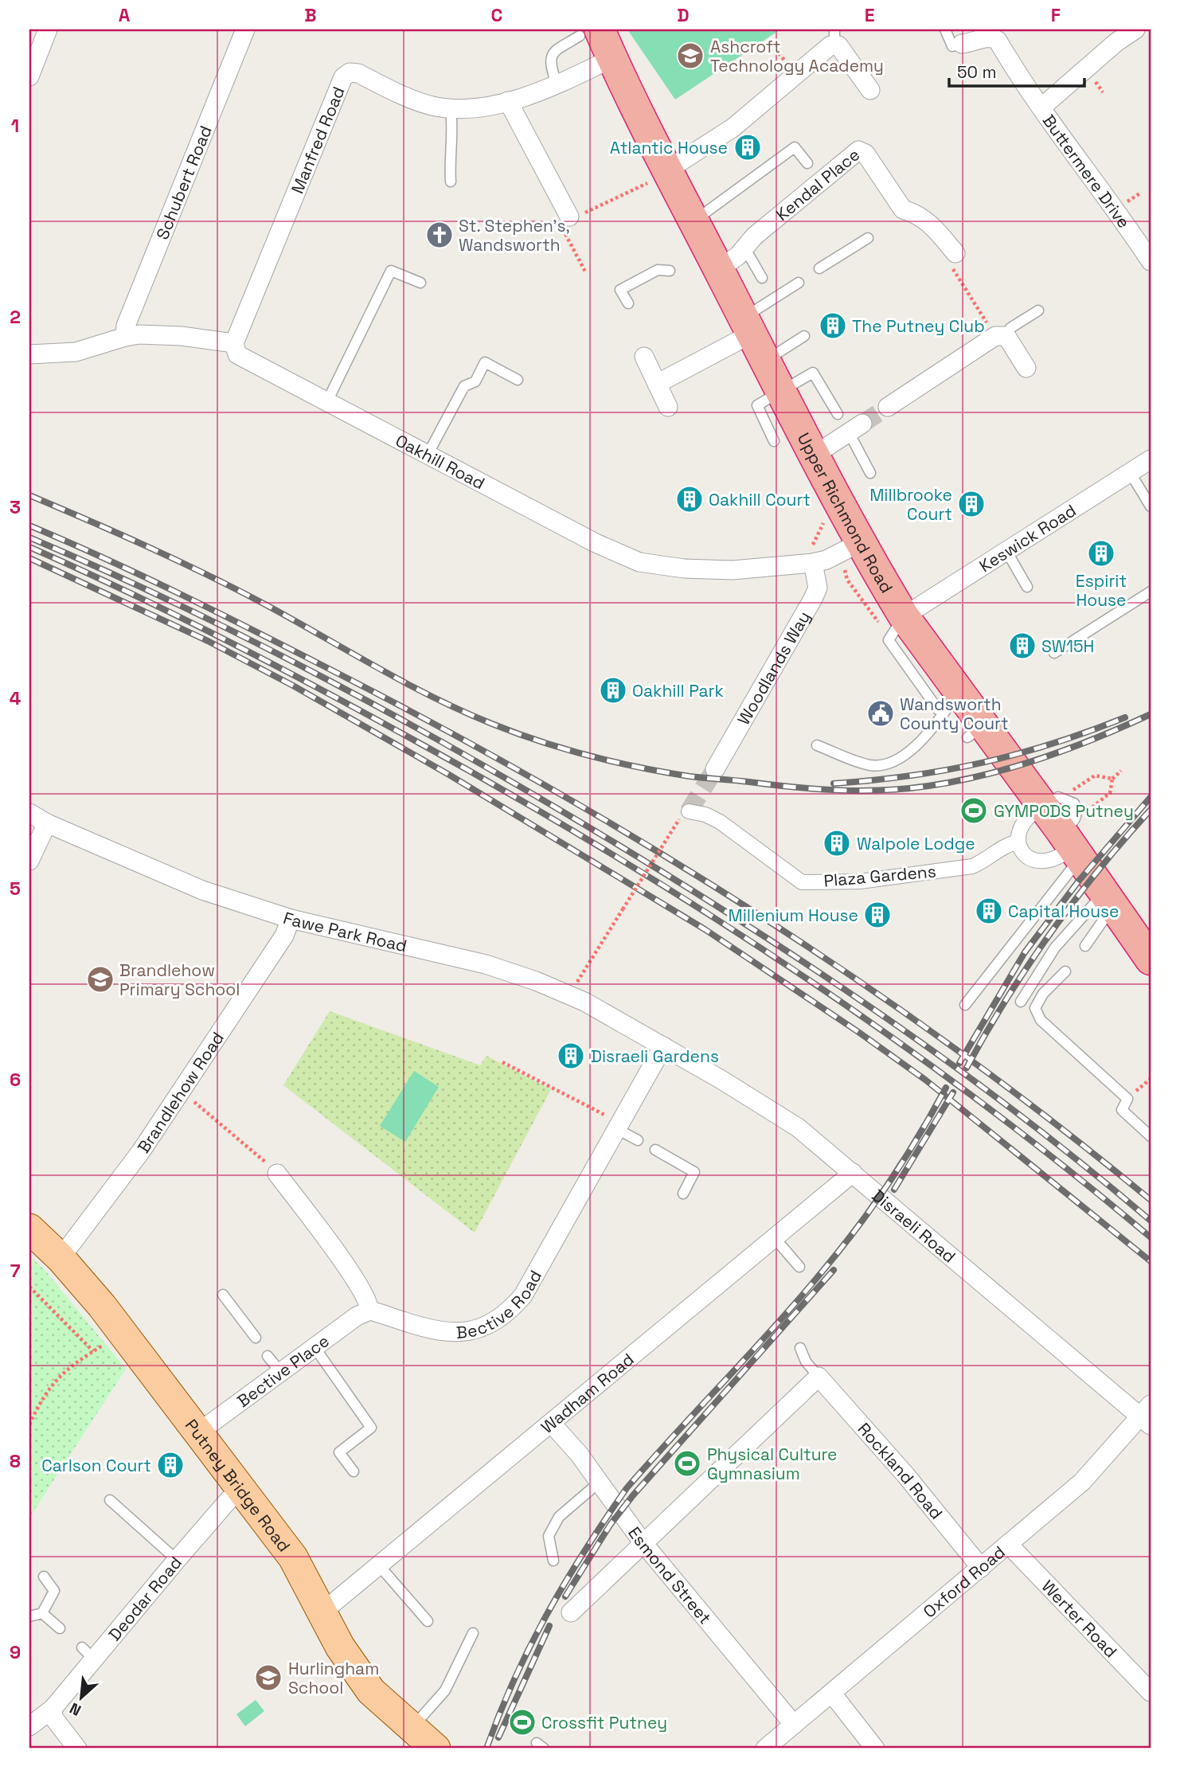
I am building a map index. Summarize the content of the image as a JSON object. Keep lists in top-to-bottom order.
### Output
{
  "streets": {
    "highway": ["Upper Richmond Road"],
    "main road": ["Putney Bridge Road"],
    "street": [
      "Manfred Road",
      "Buttermere Drive",
      "Schubert Road",
      "Kendal Place",
      "Oakhill Road",
      "Keswick Road",
      "Woodlands Way",
      "Plaza Gardens",
      "Fawe Park Road",
      "Brandlehow Road",
      "Disraeli Road",
      "Bective Road",
      "Bective Place",
      "Wadham Road",
      "Rockland Road",
      "Esmond Street",
      "Oxford Road",
      "Deodar Road",
      "Werter Road"
    ]
  },
  "crossings": [
    ["Manfred Road", "Oakhill Road"],
    ["Manfred Road", "Upper Richmond Road"],
    ["Kendal Place", "Upper Richmond Road"],
    ["Oakhill Road", "Upper Richmond Road"],
    ["Oakhill Road", "Woodlands Way"],
    ["Upper Richmond Road", "Keswick Road"],
    ["Upper Richmond Road", "Plaza Gardens"],
    ["Fawe Park Road", "Brandlehow Road"],
    ["Fawe Park Road", "Disraeli Road"],
    ["Fawe Park Road", "Bective Road"],
    ["Brandlehow Road", "Putney Bridge Road"],
    ["Disraeli Road", "Bective Road"],
    ["Disraeli Road", "Wadham Road"],
    ["Disraeli Road", "Oxford Road"],
    ["Bective Road", "Bective Place"],
    ["Bective Place", "Putney Bridge Road"],
    ["Wadham Road", "Putney Bridge Road"],
    ["Wadham Road", "Esmond Street"],
    ["Rockland Road", "Oxford Road"],
    ["Putney Bridge Road", "Deodar Road"],
    ["Esmond Street", "Oxford Road"],
    ["Oxford Road", "Werter Road"]
  ],
  "places": {
    "school or university": ["Ashcroft Technology Academy", "Brandlehow Primary School", "Hurlingham School"],
    "building": [
      "Atlantic House",
      "The Putney Club",
      "Oakhill Court",
      "Millbrooke Court",
      "Espirit House",
      "SW15H",
      "Oakhill Park",
      "Walpole Lodge",
      "Capital House",
      "Millenium House",
      "Disraeli Gardens",
      "Carlson Court"
    ],
    "church": ["St. Stephen's, Wandsworth"],
    "public building": ["Wandsworth County Court"],
    "sports": ["GYMPODS Putney", "Physical Culture Gymnasium", "Crossfit Putney"]
  },
  "scale_bar": "50 m",
  "north": "bottom left",
  "grid": {
    "columns": [
      "A",
      "B",
      "C",
      "D",
      "E",
      "F"
    ],
    "rows": [
      "1",
      "2",
      "3",
      "4",
      "5",
      "6",
      "7",
      "8",
      "9"
    ]
  }
}
